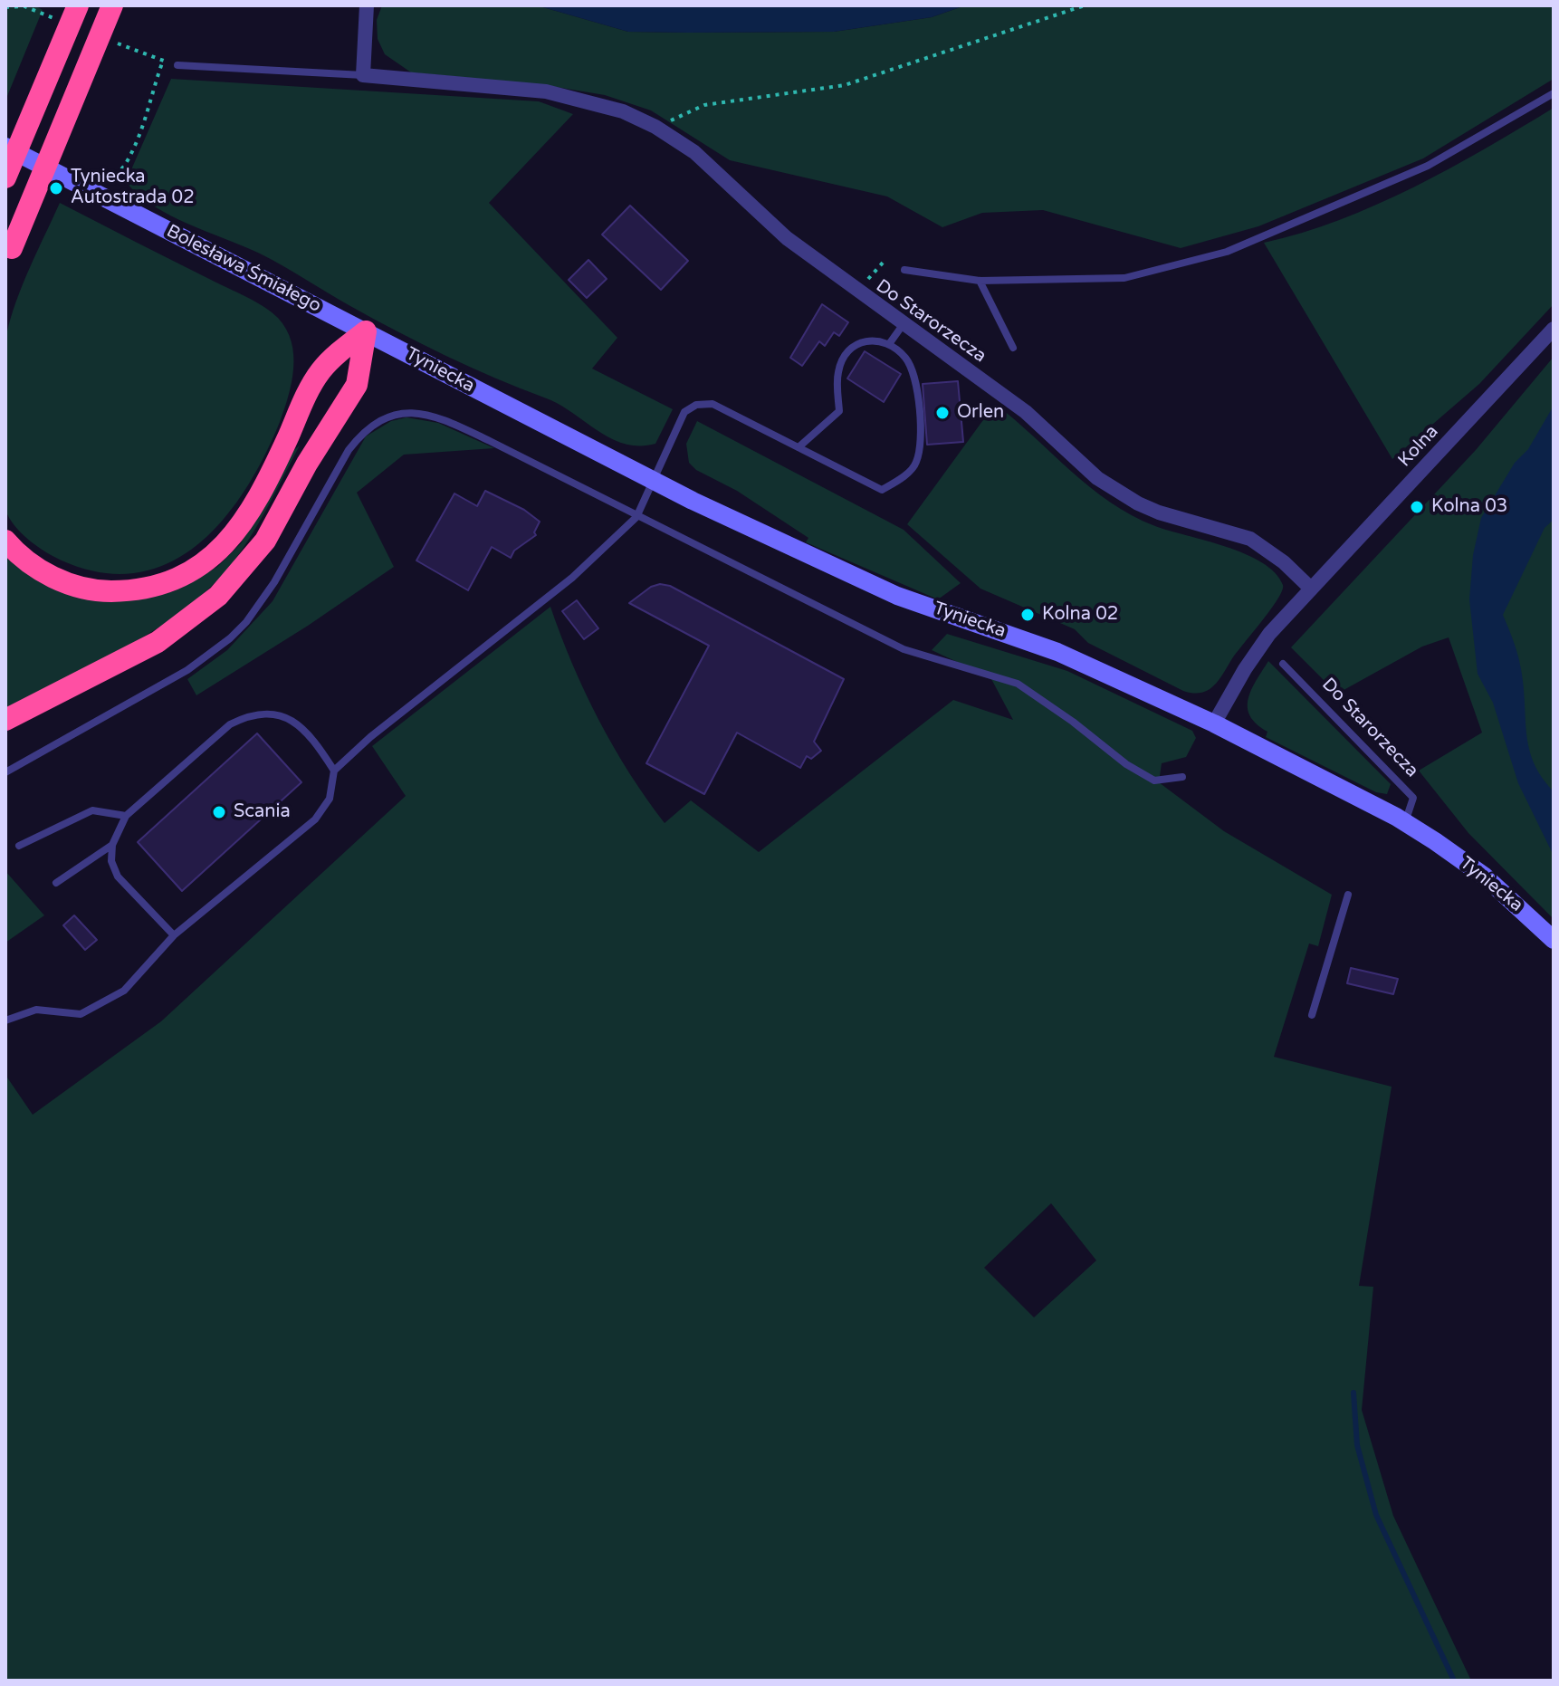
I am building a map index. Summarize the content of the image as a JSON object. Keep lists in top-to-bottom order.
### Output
{
  "streets": {
    "street": [
      "Bolesława Śmiałego",
      "Do Starorzecza",
      "Tyniecka",
      "Kolna"
    ]
  },
  "crossings": [
    ["Bolesława Śmiałego", "Tyniecka"],
    ["Do Starorzecza", "Tyniecka"],
    ["Do Starorzecza", "Kolna"]
  ],
  "places": [
    "Tyniecka Autostrada 02",
    "Orlen",
    "Kolna 03",
    "Kolna 02",
    "Scania"
  ]
}
